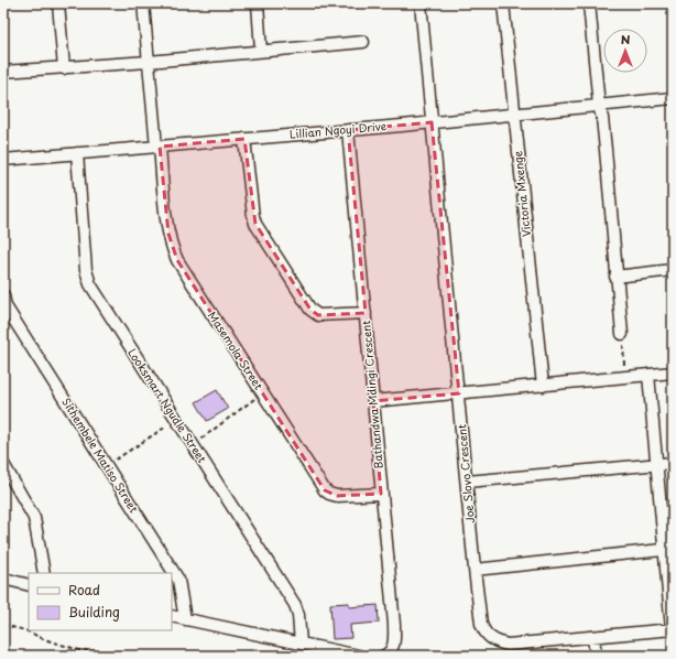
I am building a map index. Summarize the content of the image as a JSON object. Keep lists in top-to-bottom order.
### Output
{
  "streets": {
    "street": [
      "Lillian Ngoyi Drive",
      "Victoria Mxenge",
      "Masemola Street",
      "Bathandwa Mdingi Crescent",
      "Looksmart Ngudle Street",
      "Sithembele Matiso Street",
      "Joe Slovo Crescent"
    ]
  },
  "crossings": [
    ["Lillian Ngoyi Drive", "Victoria Mxenge"],
    ["Lillian Ngoyi Drive", "Masemola Street"],
    ["Lillian Ngoyi Drive", "Bathandwa Mdingi Crescent"],
    ["Lillian Ngoyi Drive", "Looksmart Ngudle Street"],
    ["Lillian Ngoyi Drive", "Joe Slovo Crescent"],
    ["Masemola Street", "Bathandwa Mdingi Crescent"]
  ],
  "legend": ["Road", "Building"],
  "north": "top"
}
